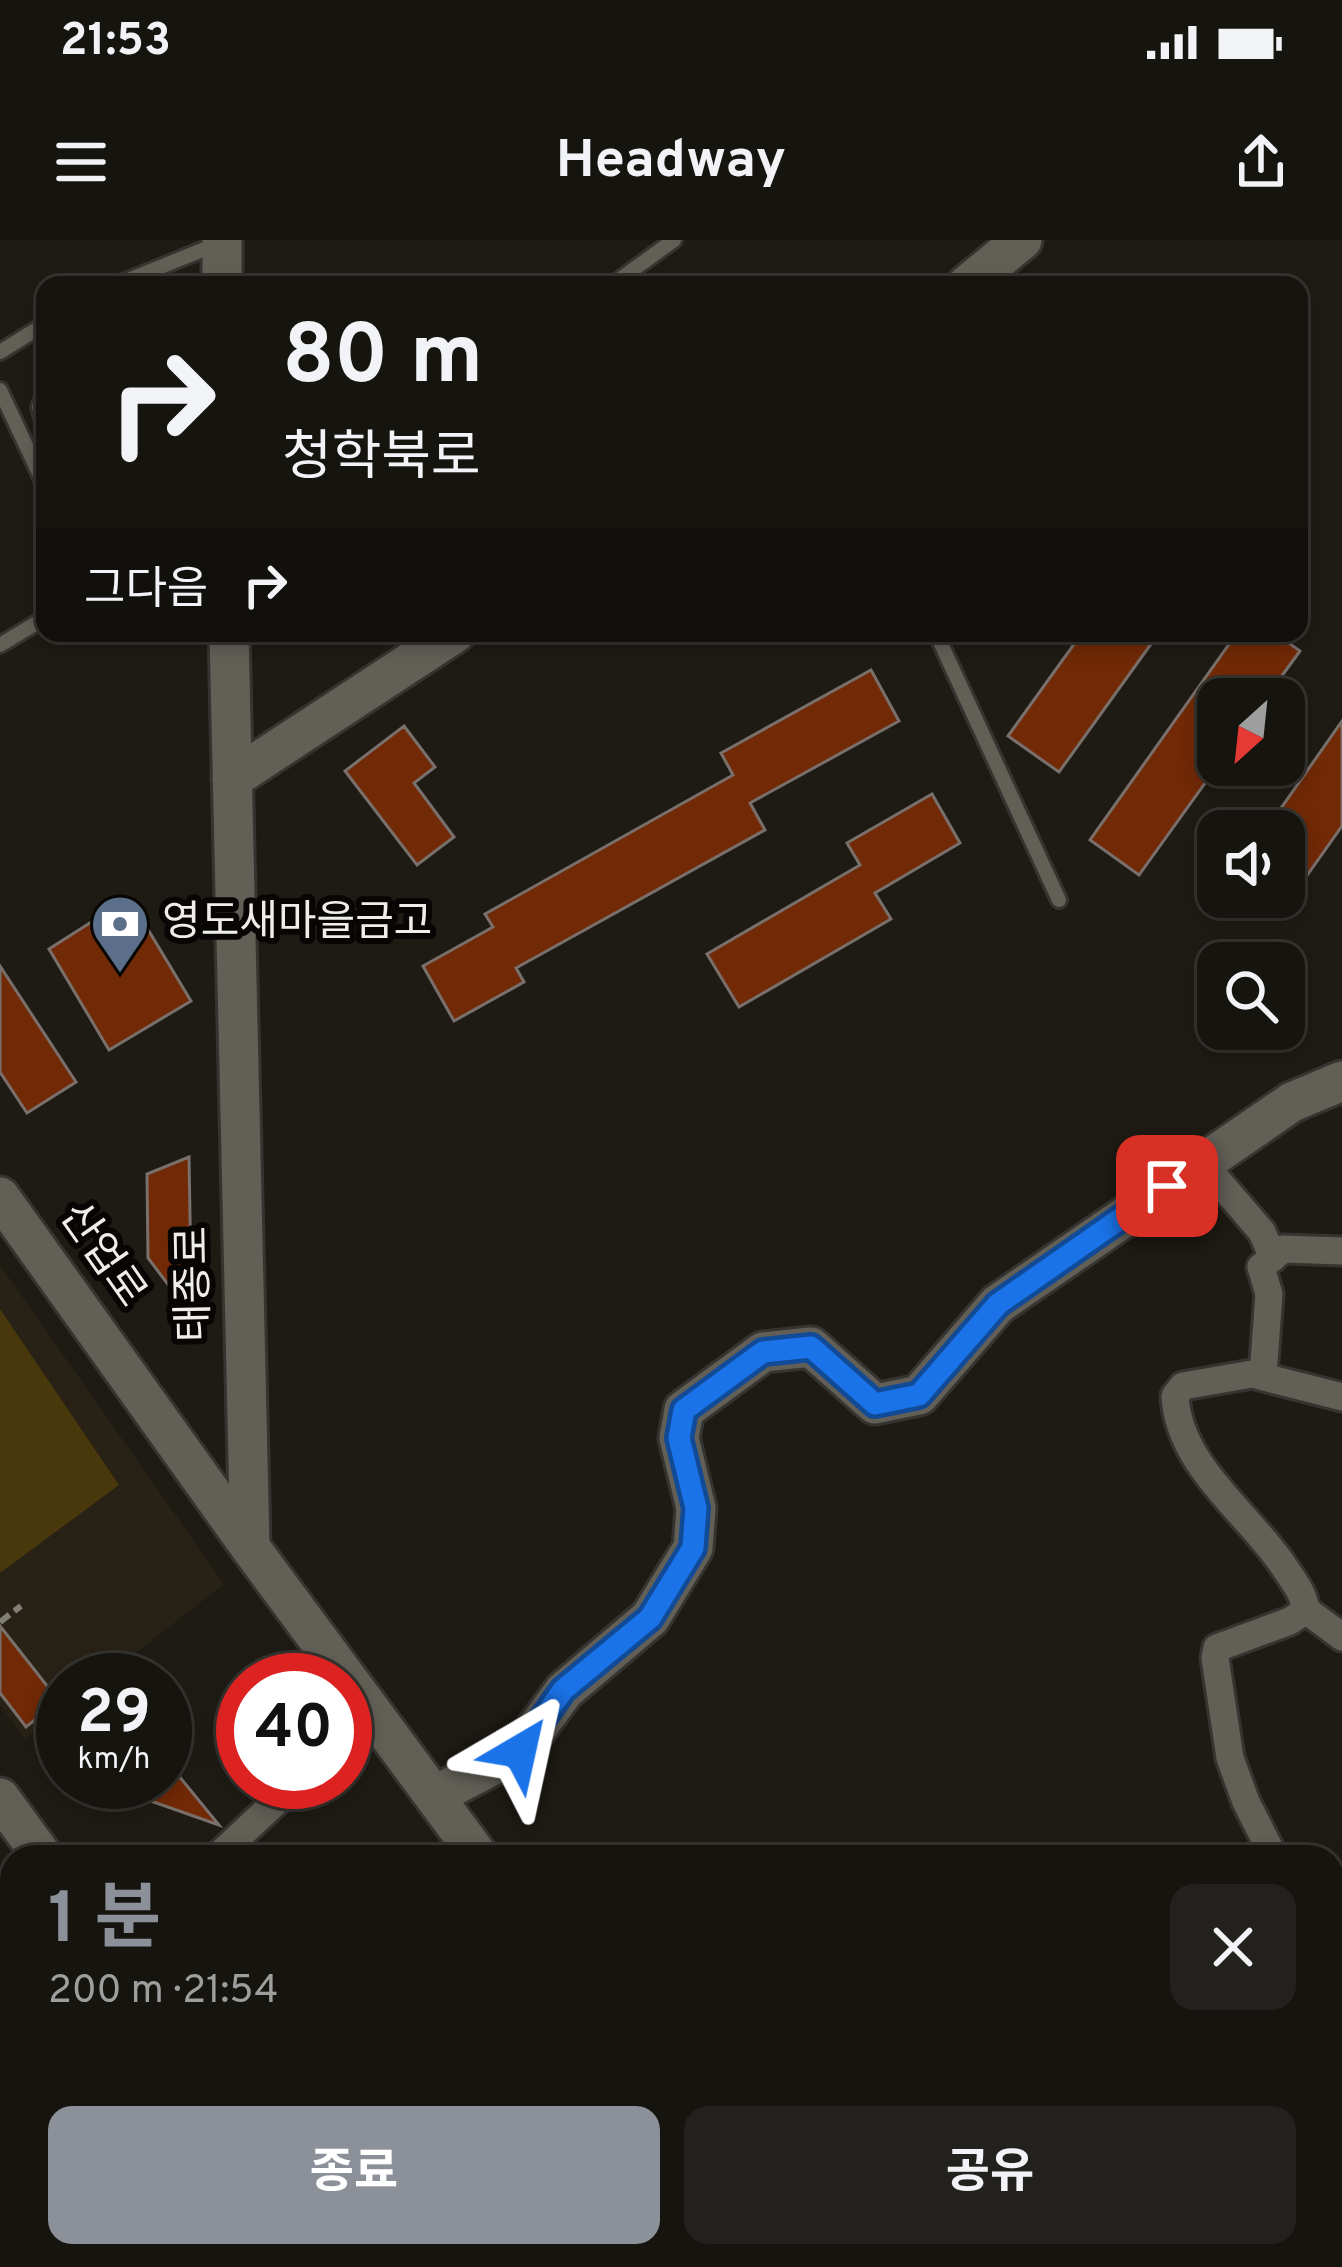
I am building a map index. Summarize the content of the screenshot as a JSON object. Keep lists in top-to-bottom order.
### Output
{
  "streets": {
    "main road": ["산업로", "태종로"]
  },
  "crossings": [
    ["산업로", "태종로"]
  ],
  "places": {
    "bank": ["영도새마을금고"]
  },
  "north": "bottom left",
  "page": {
    "status": "21:53",
    "header": "Headway",
    "turn": ["80 m", "청학북로"],
    "then": "그다음",
    "speed": "29 km/h",
    "limit": "40",
    "heading": ["1 분", "200 m · 21:54"],
    "buttons": ["종료", "공유"]
  }
}
